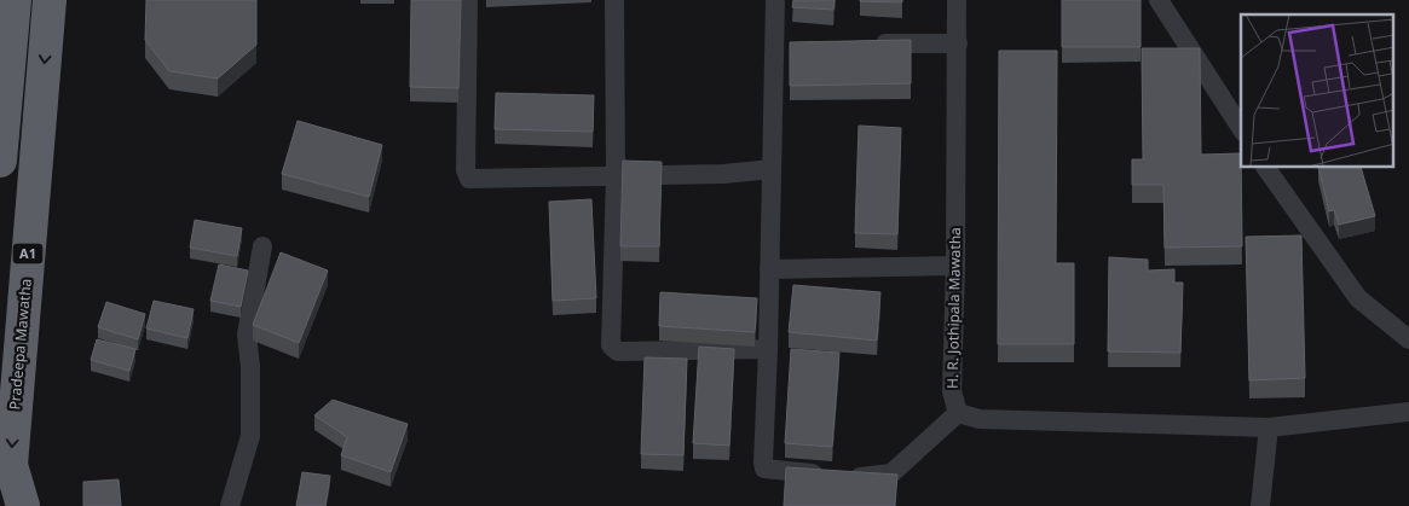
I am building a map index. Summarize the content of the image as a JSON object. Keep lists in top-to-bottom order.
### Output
{
  "streets": {
    "highway": ["A1", "Pradeepa Mawatha"],
    "street": ["H. R. Jothipala Mawatha"]
  }
}
